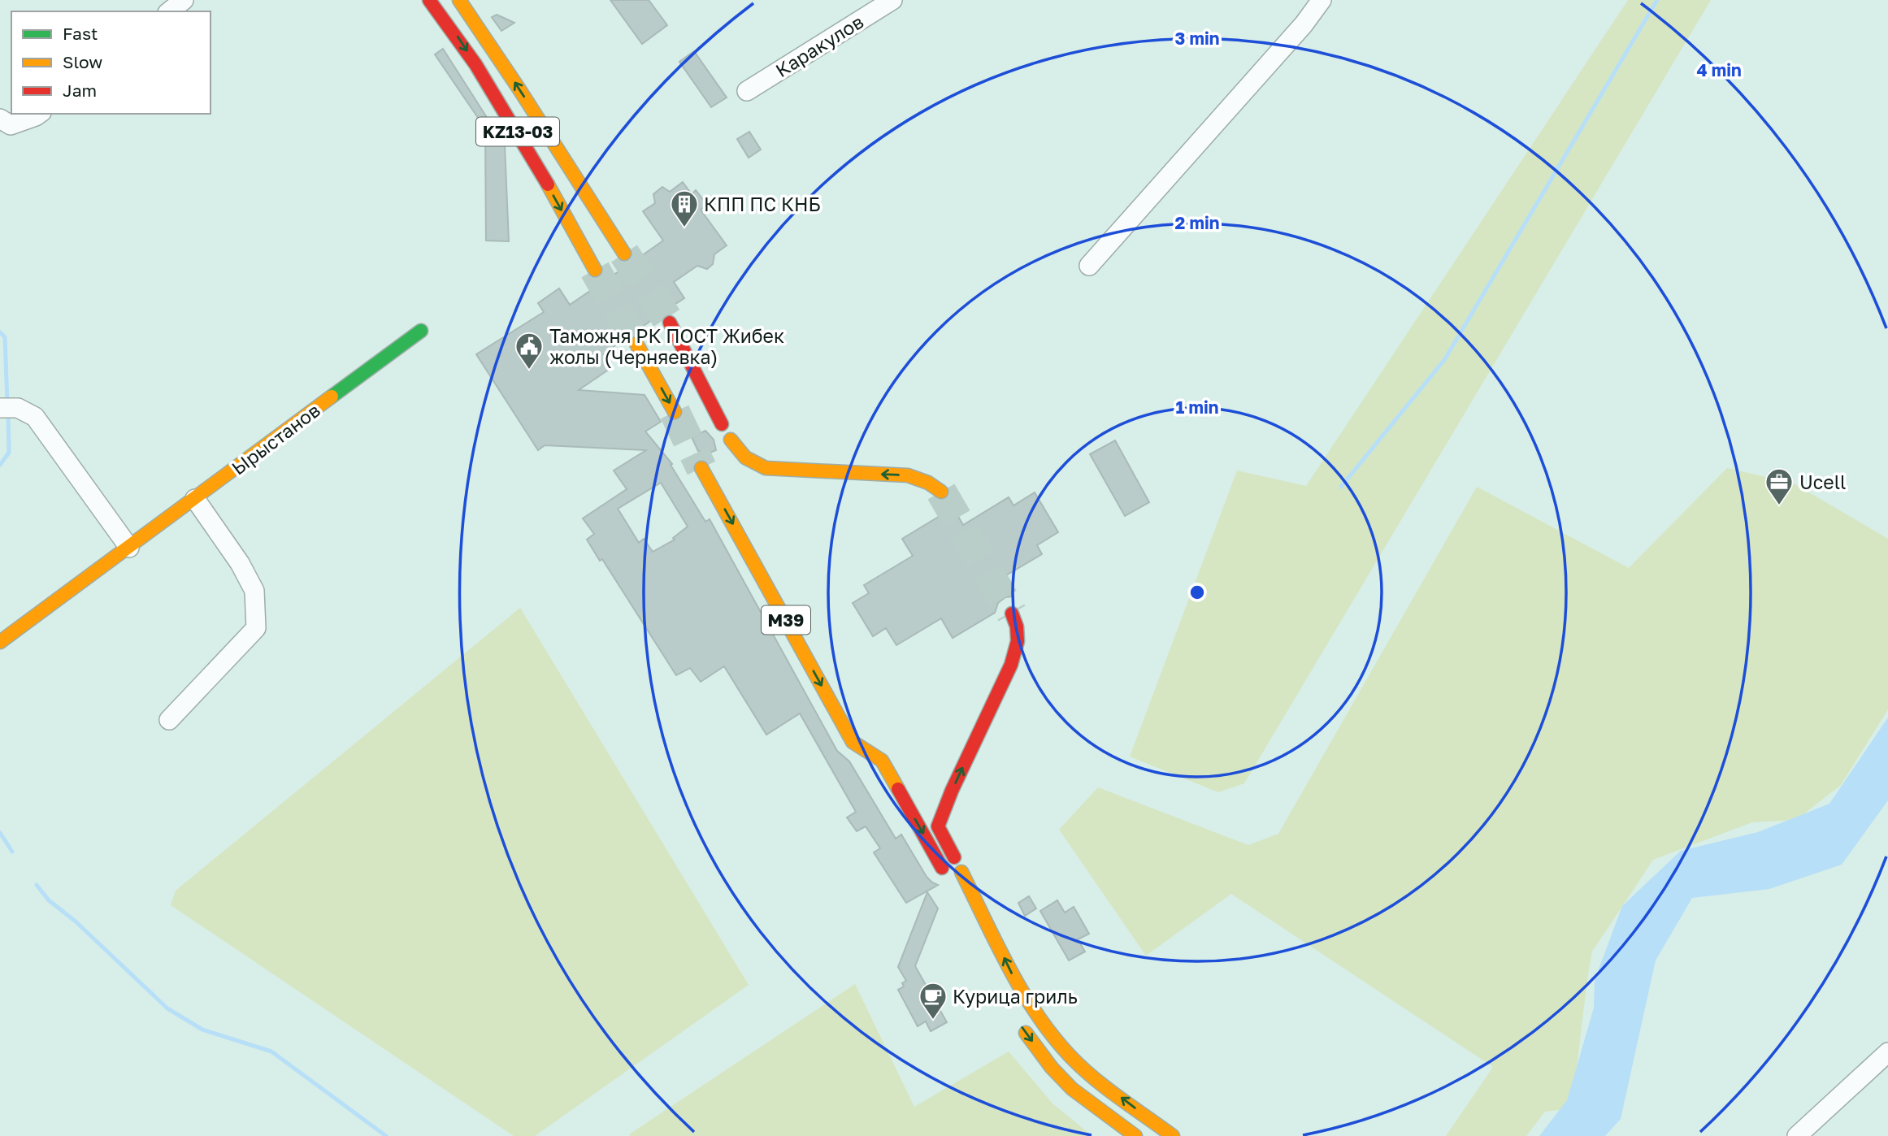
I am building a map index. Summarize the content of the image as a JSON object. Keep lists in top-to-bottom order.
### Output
{
  "streets": {
    "main road": ["KZ13-03", "Ырыстанов", "M39"],
    "street": ["Каракулов"]
  },
  "places": {
    "building": ["КПП ПС КНБ"],
    "public building": ["Таможня РК ПОСТ Жибек жолы (Черняевка)"],
    "office": ["Ucell"],
    "cafe": ["Курица гриль"]
  },
  "legend": ["Fast", "Slow", "Jam"],
  "rings": [
    "3 min",
    "4 min",
    "2 min",
    "1 min"
  ]
}
